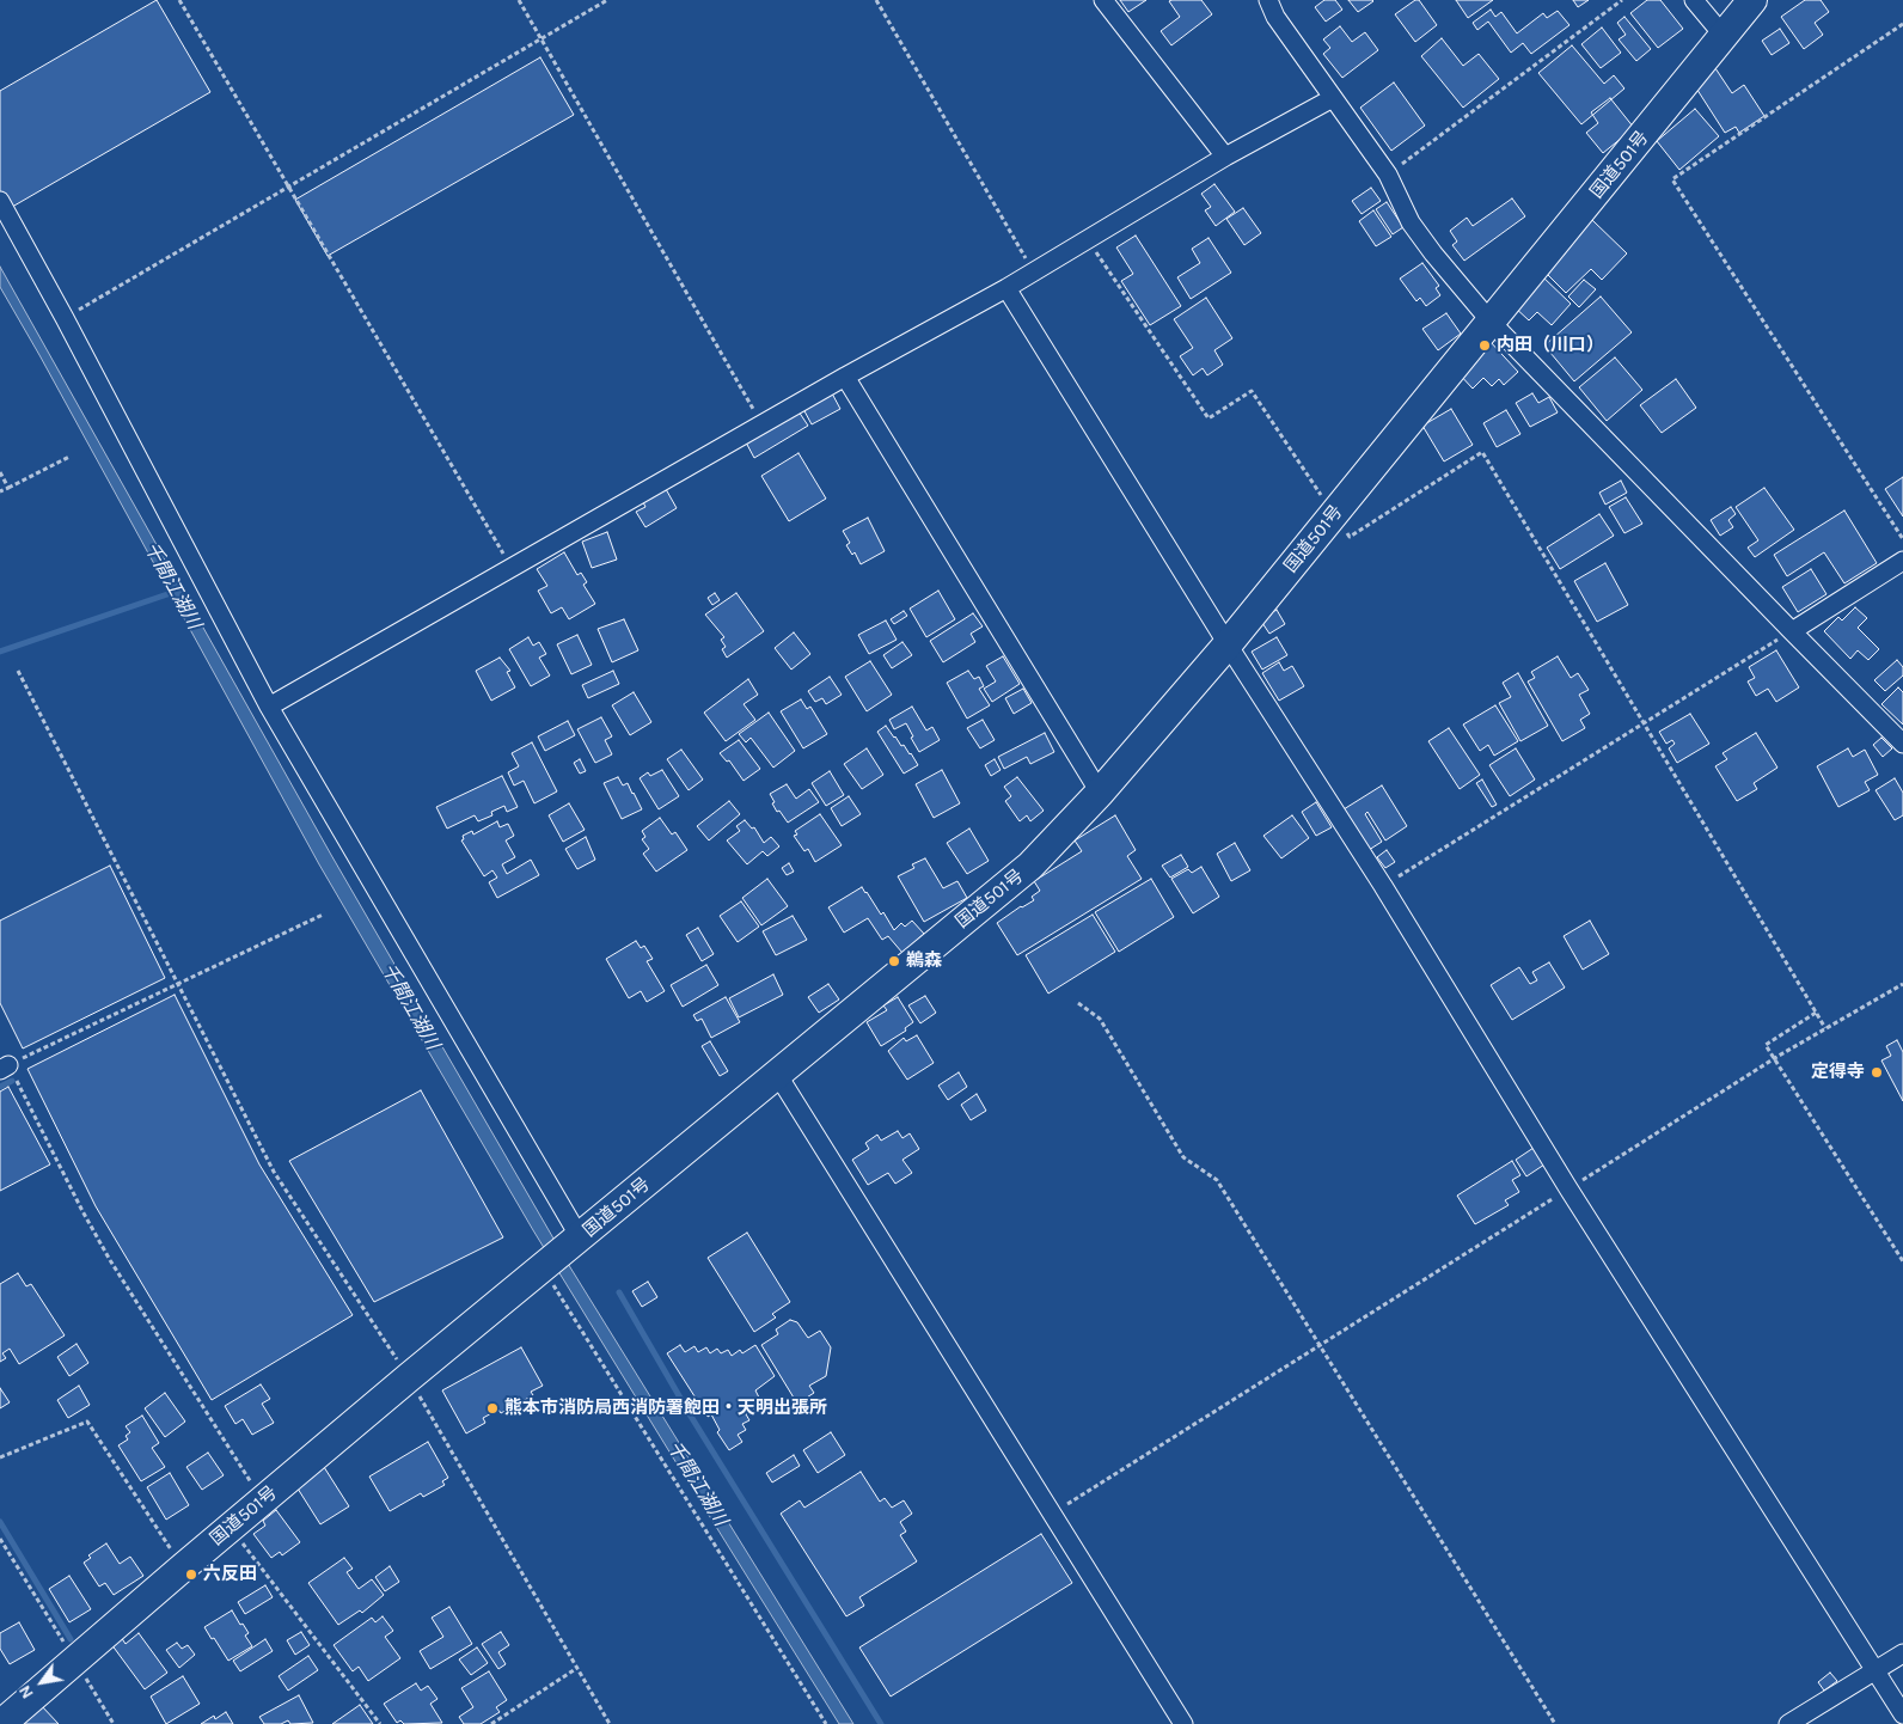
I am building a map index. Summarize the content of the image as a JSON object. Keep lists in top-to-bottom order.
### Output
{
  "streets": {
    "highway": ["国道501号"]
  },
  "water": ["千間江湖川"],
  "places": [
    "内田（川口）",
    "鵜森",
    "定得寺",
    "熊本市消防局西消防署飽田・天明出張所",
    "六反田"
  ],
  "north": "bottom left"
}
